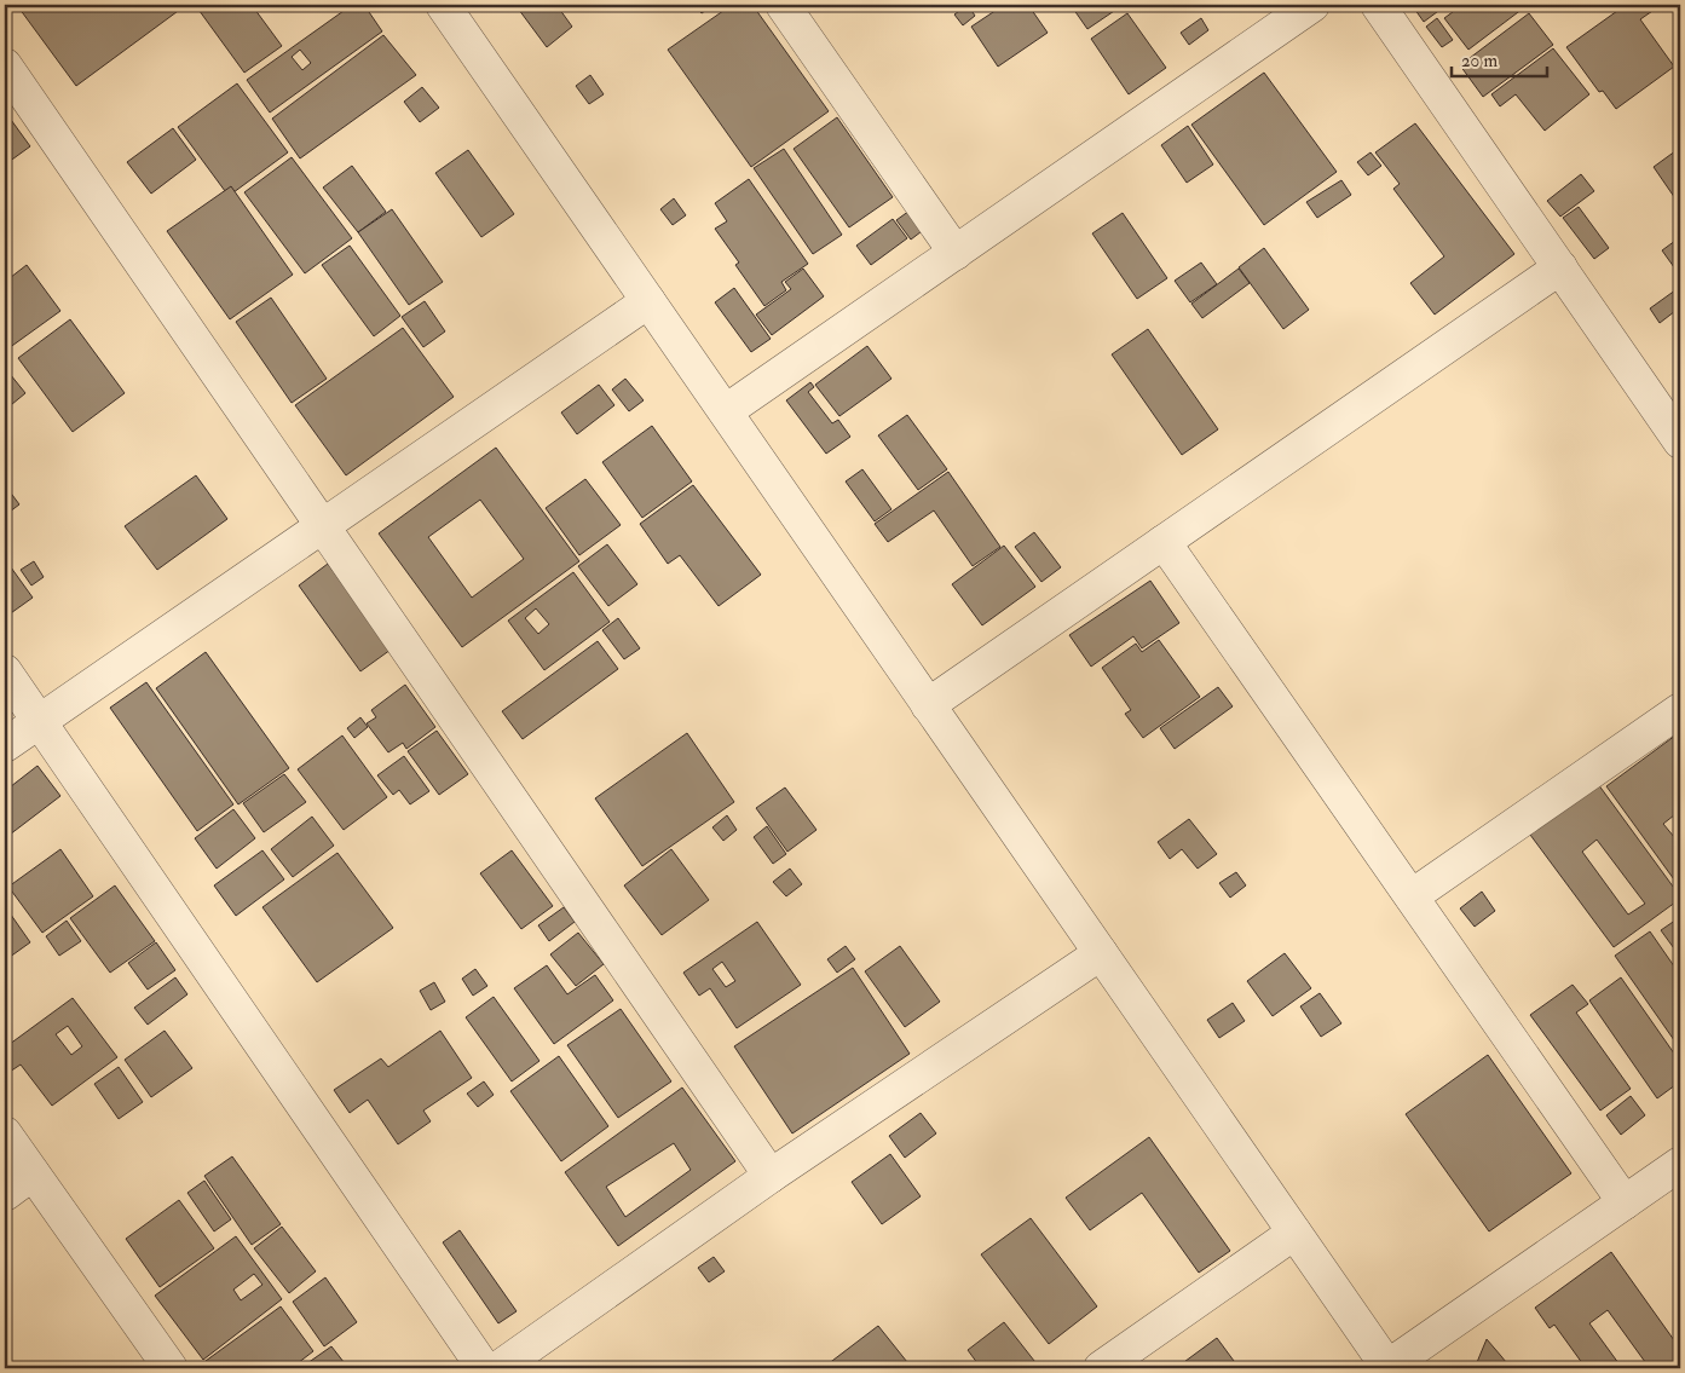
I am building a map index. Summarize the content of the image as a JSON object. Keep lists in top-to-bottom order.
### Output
{
  "scale_bar": "20 m"
}
